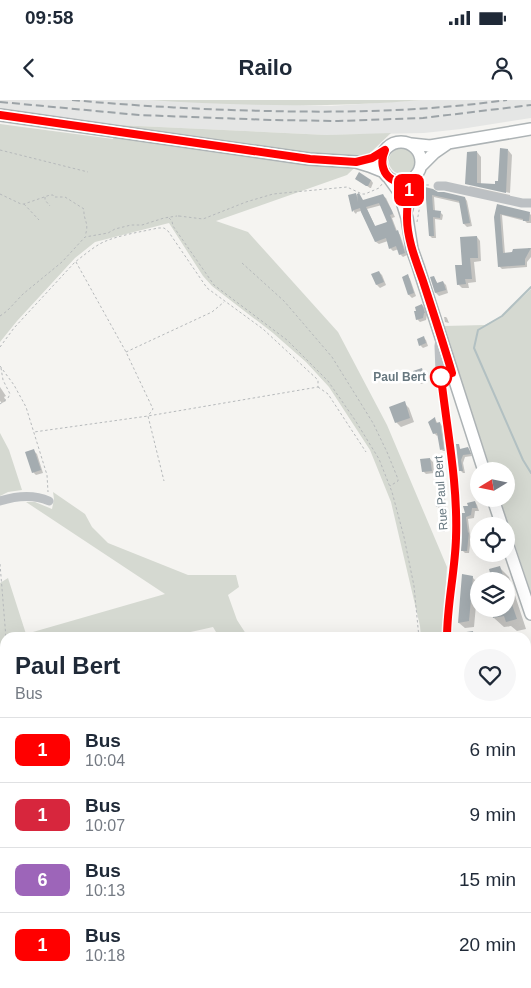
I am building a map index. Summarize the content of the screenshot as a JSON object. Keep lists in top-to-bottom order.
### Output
{
  "streets": {
    "street": ["Rue Paul Bert"]
  },
  "places": ["Paul Bert"],
  "lines": ["bus line 1"],
  "north": "left",
  "page": {
    "status": "09:58",
    "header": "Railo",
    "on_map": "1",
    "heading": ["Paul Bert", "Bus"],
    "list": [
      {
        "mark": "1",
        "name": "Bus",
        "note": "10:04",
        "value": "6 min"
      },
      {
        "mark": "1",
        "name": "Bus",
        "note": "10:07",
        "value": "9 min"
      },
      {
        "mark": "6",
        "name": "Bus",
        "note": "10:13",
        "value": "15 min"
      },
      {
        "mark": "1",
        "name": "Bus",
        "note": "10:18",
        "value": "20 min"
      }
    ]
  }
}
